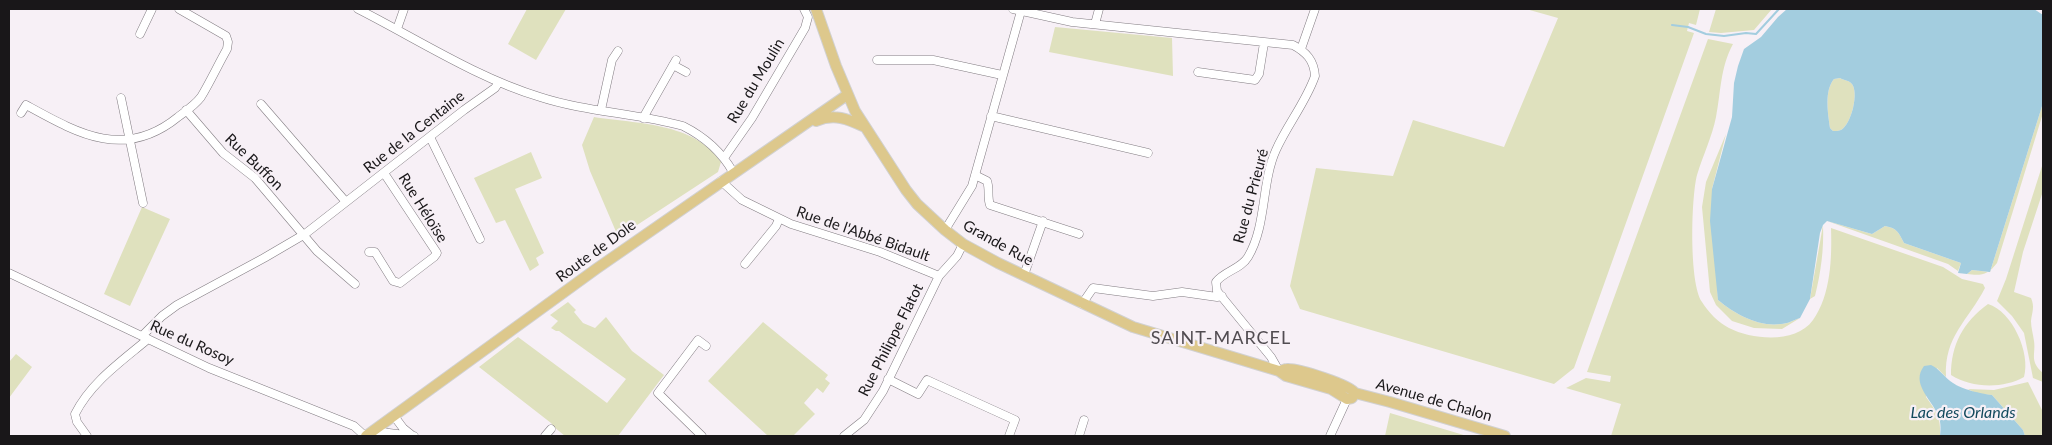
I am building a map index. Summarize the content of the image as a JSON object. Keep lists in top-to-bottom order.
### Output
{
  "streets": {
    "main road": ["Grande Rue", "Route de Dole", "Avenue de Chalon"],
    "street": [
      "Rue du Moulin",
      "Rue de la Centaine",
      "Rue Buffon",
      "Rue du Prieuré",
      "Rue Héloïse",
      "Rue de l'Abbé Bidault",
      "Rue Philippe Flatot",
      "Rue du Rosoy"
    ]
  },
  "crossings": [
    ["Rue de la Centaine", "Rue Buffon"],
    ["Rue de la Centaine", "Rue Héloïse"],
    ["Rue de la Centaine", "Rue du Rosoy"],
    ["Rue de l'Abbé Bidault", "Route de Dole"],
    ["Rue de l'Abbé Bidault", "Rue Philippe Flatot"],
    ["Grande Rue", "Route de Dole"],
    ["Grande Rue", "Rue Philippe Flatot"],
    ["Grande Rue", "Avenue de Chalon"],
    ["Route de Dole", "Rue du Rosoy"]
  ],
  "districts": ["SAINT-MARCEL"],
  "water": ["Lac des Orlands"]
}
